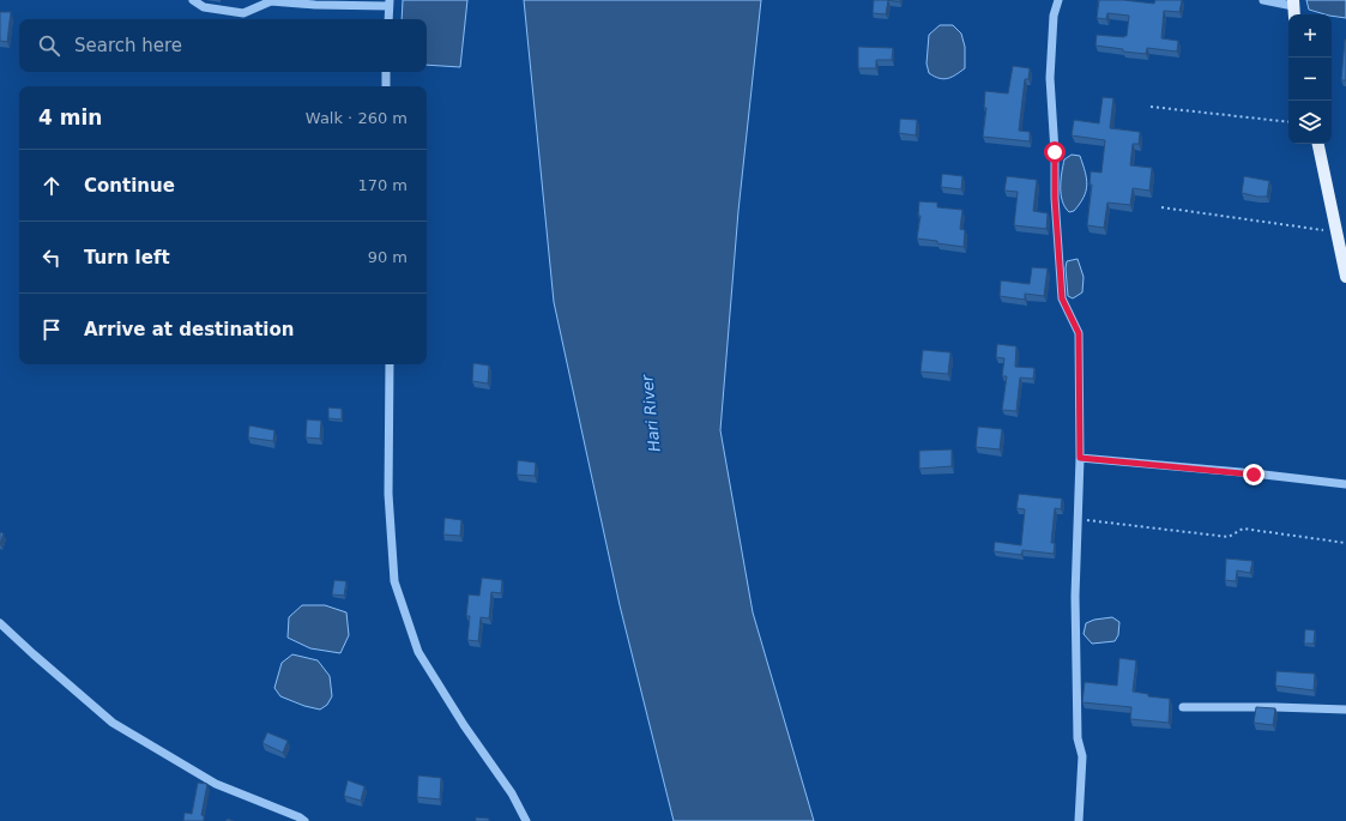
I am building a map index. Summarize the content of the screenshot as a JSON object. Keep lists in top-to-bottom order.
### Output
{
  "water": ["Hari River"],
  "page": {
    "map_buttons": ["+", "−"],
    "search": "Search here",
    "heading": ["4 min", "Walk · 260 m"],
    "list": [
      ["Continue", "170 m"],
      ["Turn left", "90 m"],
      "Arrive at destination"
    ]
  }
}
